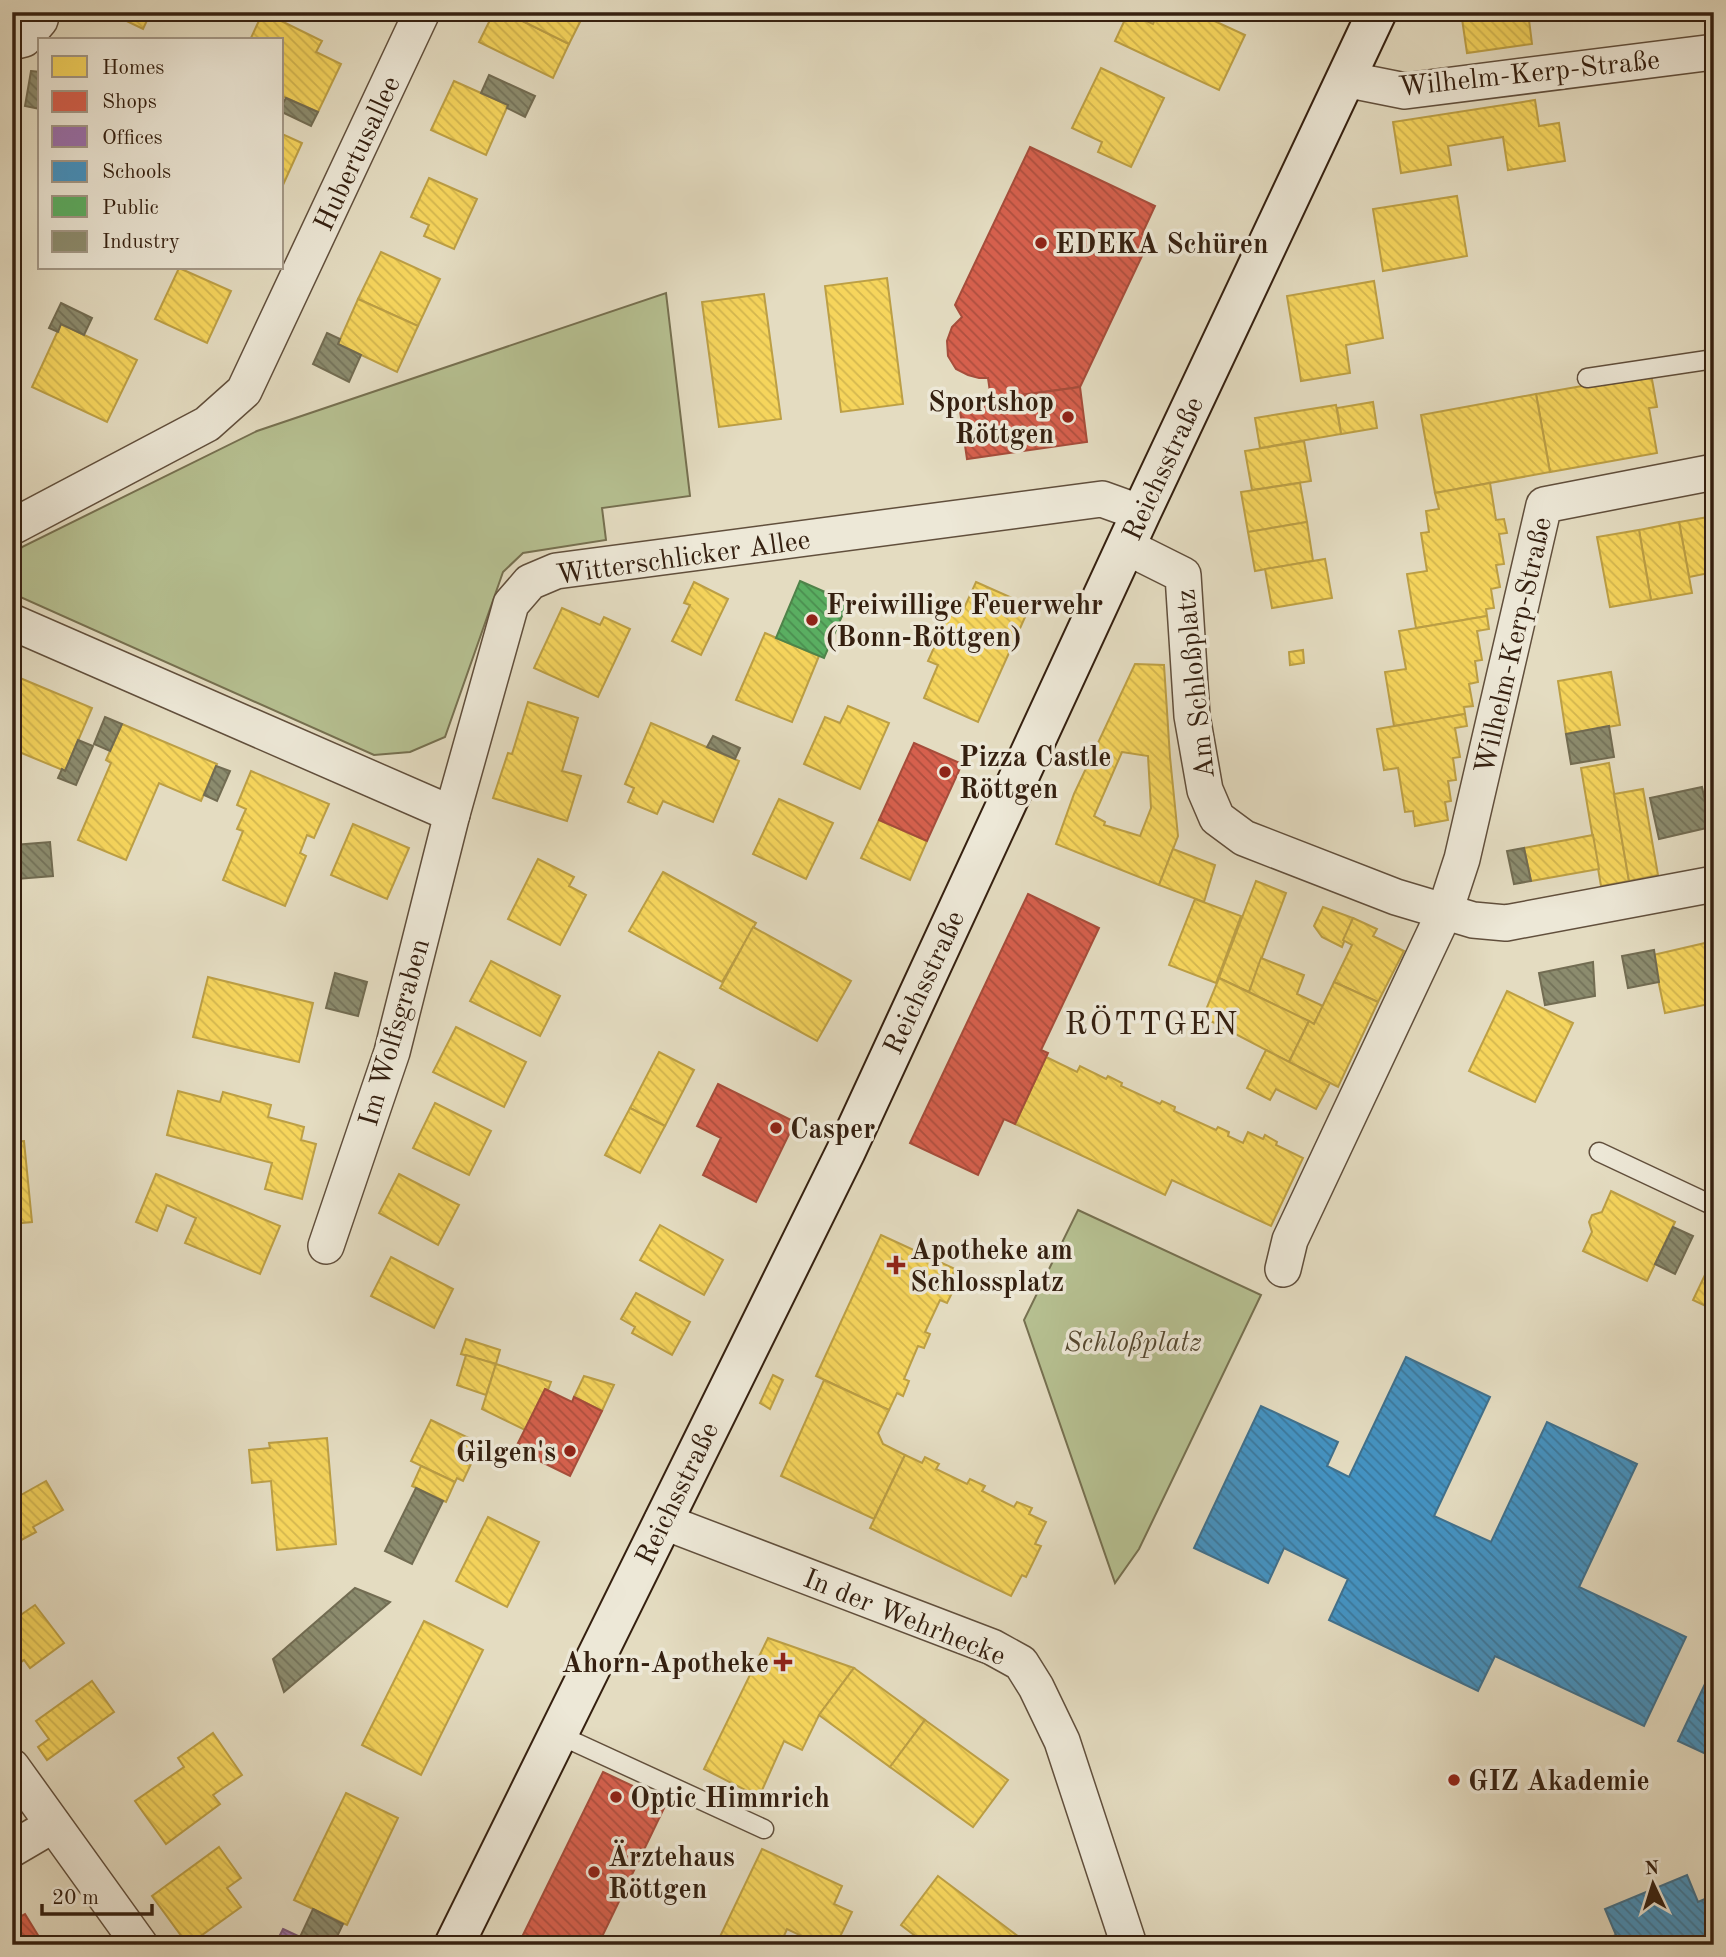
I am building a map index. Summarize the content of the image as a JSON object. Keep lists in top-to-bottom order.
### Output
{
  "streets": {
    "main road": ["Reichsstraße"],
    "street": [
      "Wilhelm-Kerp-Straße",
      "Hubertusallee",
      "Witterschlicker Allee",
      "Am Schloßplatz",
      "Im Wolfsgraben",
      "In der Wehrhecke"
    ]
  },
  "crossings": [
    ["Wilhelm-Kerp-Straße", "Reichsstraße"],
    ["Wilhelm-Kerp-Straße", "Am Schloßplatz"],
    ["Reichsstraße", "Witterschlicker Allee"],
    ["Reichsstraße", "Am Schloßplatz"],
    ["Reichsstraße", "In der Wehrhecke"],
    ["Witterschlicker Allee", "Am Schloßplatz"],
    ["Witterschlicker Allee", "Im Wolfsgraben"]
  ],
  "districts": ["RÖTTGEN"],
  "parks": ["Schloßplatz"],
  "places": {
    "other": [
      "EDEKA Schüren",
      "Sportshop Röttgen",
      "Freiwillige Feuerwehr (Bonn-Röttgen)",
      "Pizza Castle Röttgen",
      "Casper",
      "Gilgen's",
      "GIZ Akademie",
      "Optic Himmrich",
      "Ärztehaus Röttgen"
    ],
    "health": ["Apotheke am Schlossplatz", "Ahorn-Apotheke"]
  },
  "legend": [
    "Homes",
    "Shops",
    "Offices",
    "Schools",
    "Public",
    "Industry"
  ],
  "scale_bar": "20 m",
  "north": "top"
}
